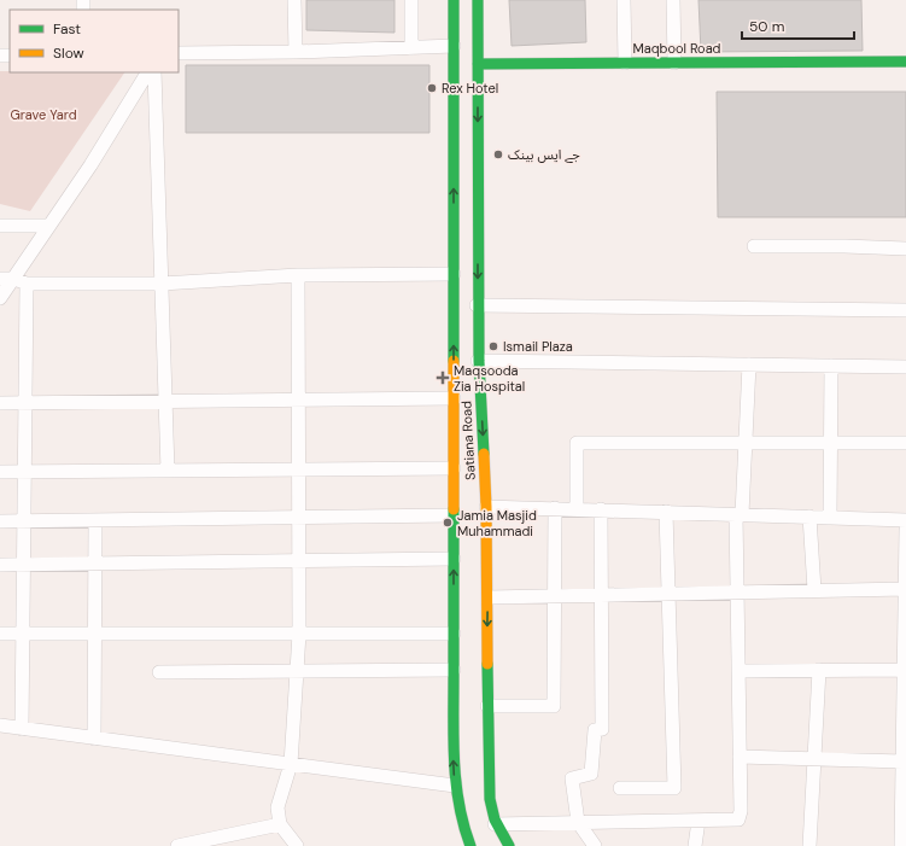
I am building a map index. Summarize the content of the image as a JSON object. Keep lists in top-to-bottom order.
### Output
{
  "streets": {
    "main road": ["Maqbool Road", "Satiana Road"]
  },
  "crossings": [
    ["Maqbool Road", "Satiana Road"]
  ],
  "parks": ["Grave Yard"],
  "places": {
    "other": [
      "Rex Hotel",
      "جے ایس بینک",
      "Ismail Plaza",
      "Jamia Masjid Muhammadi"
    ],
    "health": ["Maqsooda Zia Hospital"]
  },
  "legend": ["Fast", "Slow"],
  "scale_bar": "50 m"
}
